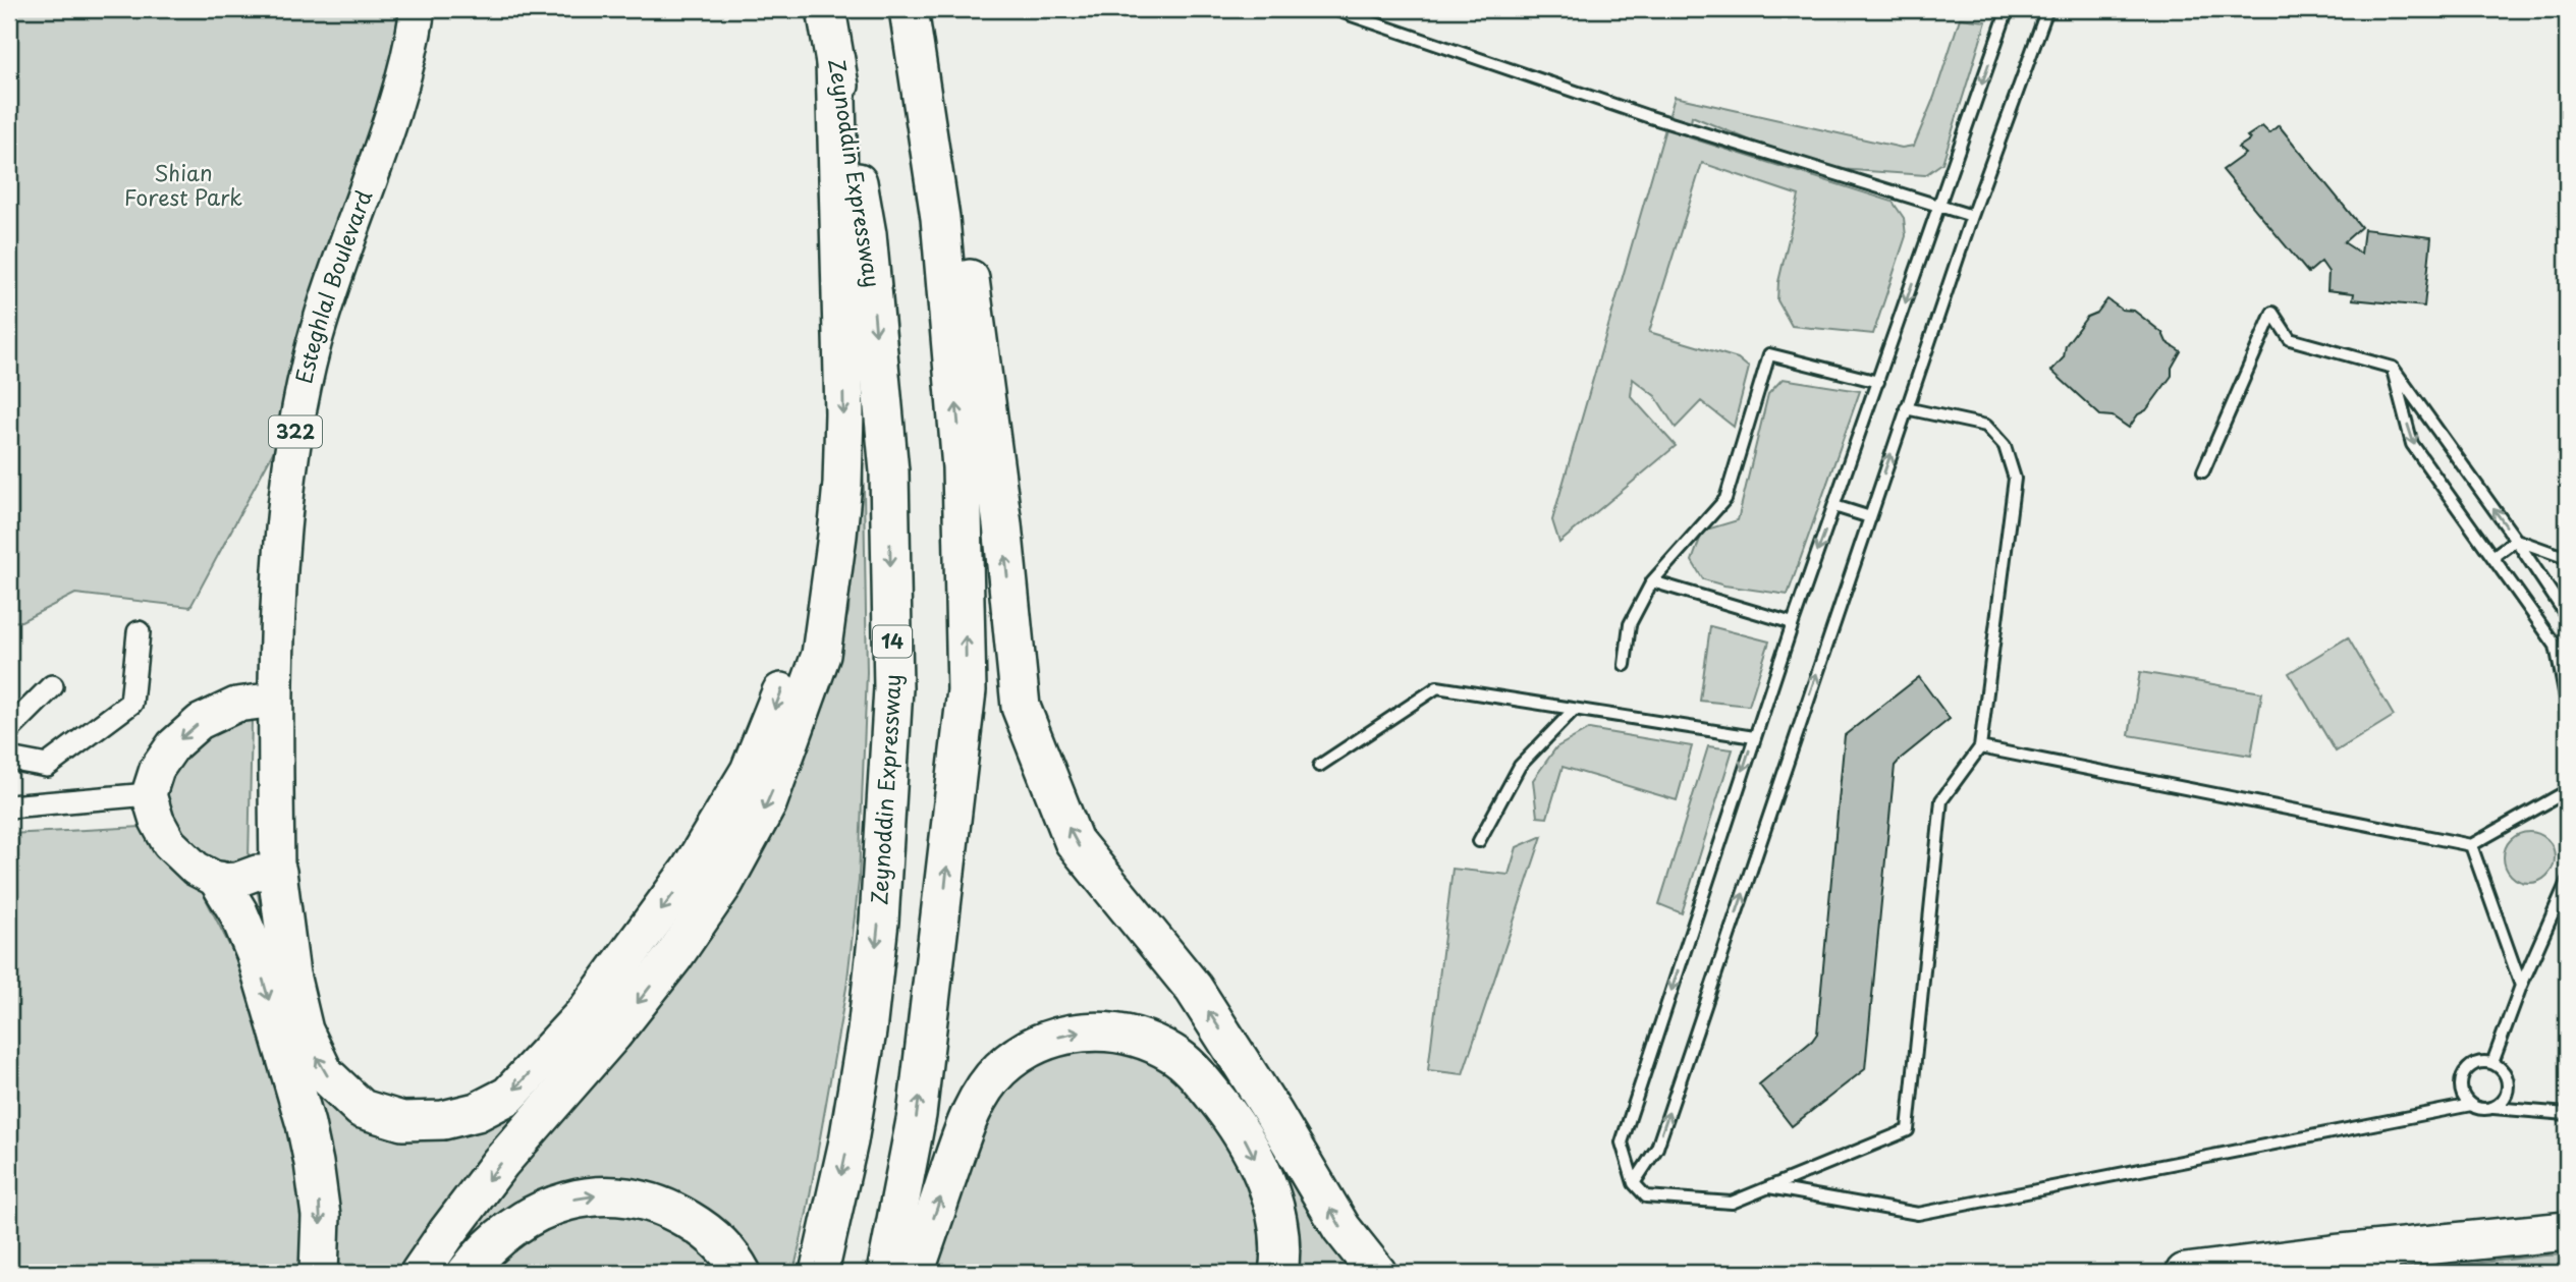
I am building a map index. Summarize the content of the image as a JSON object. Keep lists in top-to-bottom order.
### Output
{
  "streets": {
    "highway": ["Zeynoddin Expressway", "14"],
    "main road": ["Esteghlal Boulevard", "322"]
  },
  "parks": ["Shian Forest Park"]
}
